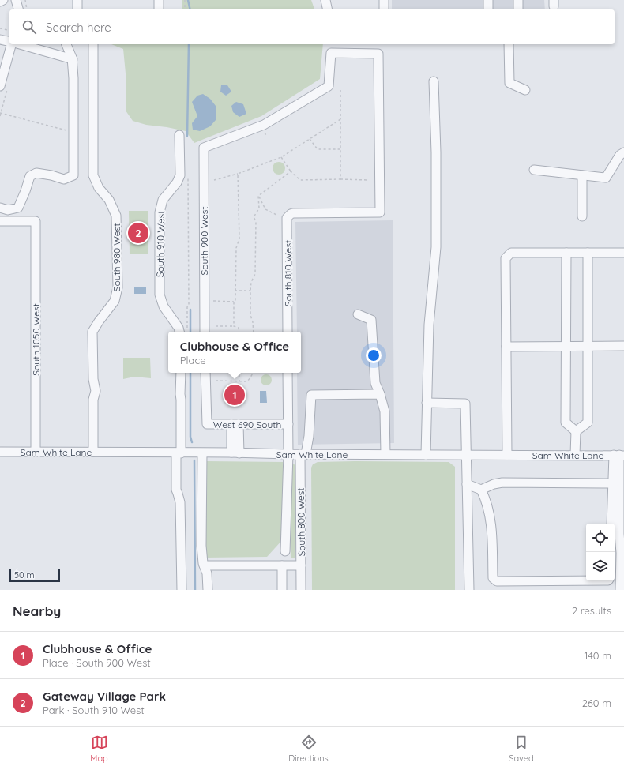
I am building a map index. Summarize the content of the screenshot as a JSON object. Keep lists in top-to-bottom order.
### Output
{
  "streets": {
    "street": [
      "South 900 West",
      "South 910 West",
      "South 980 West",
      "South 810 West",
      "South 1050 West",
      "West 690 South",
      "Sam White Lane",
      "South 800 West"
    ]
  },
  "crossings": [
    ["South 900 West", "South 810 West"],
    ["South 980 West", "Sam White Lane"],
    ["South 1050 West", "Sam White Lane"],
    ["Sam White Lane", "South 800 West"]
  ],
  "scale_bar": "50 m",
  "page": {
    "search": "Search here",
    "pins": ["2", "1"],
    "popup": ["Clubhouse & Office", "Place"],
    "scale": "50 m",
    "heading": ["Nearby", "2 results"],
    "list": [
      {
        "mark": "1",
        "name": "Clubhouse & Office",
        "note": "Place · South 900 West",
        "value": "140 m"
      },
      {
        "mark": "2",
        "name": "Gateway Village Park",
        "note": "Park · South 910 West",
        "value": "260 m"
      }
    ],
    "nav": ["Map", "Directions", "Saved"]
  }
}
